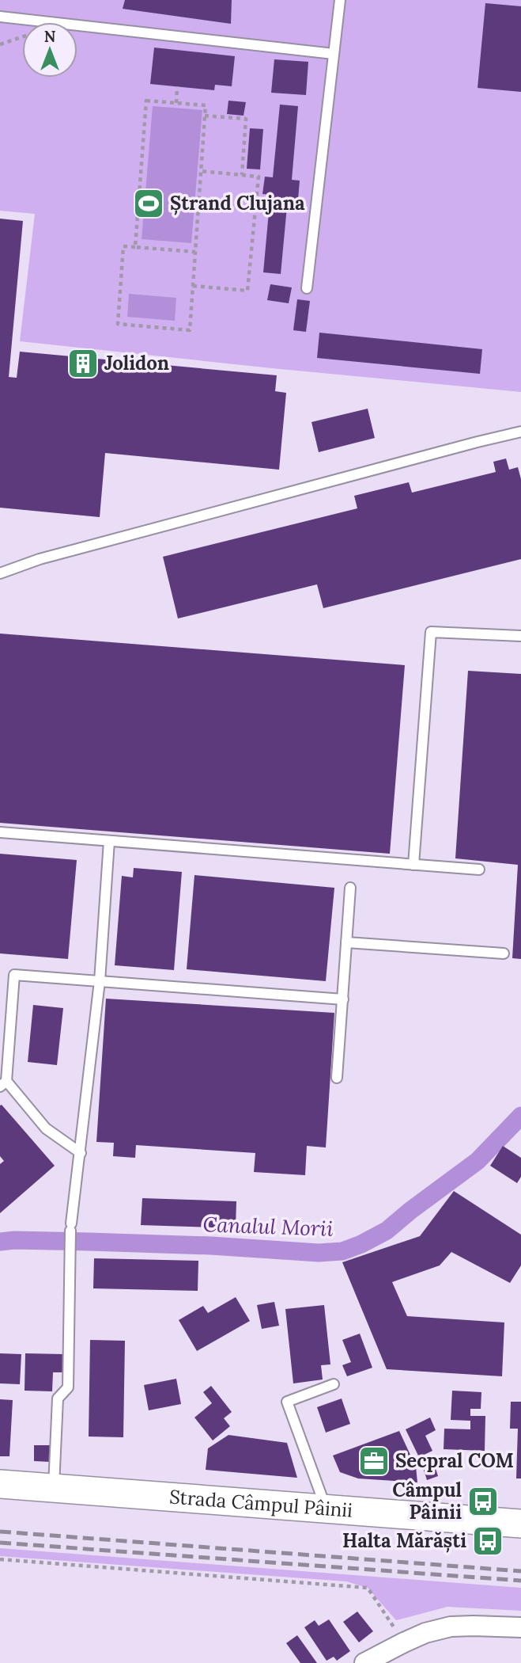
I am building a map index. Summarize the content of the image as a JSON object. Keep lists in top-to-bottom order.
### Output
{
  "streets": {
    "street": ["Strada Câmpul Pâinii"]
  },
  "water": ["Canalul Morii"],
  "places": {
    "sports": ["Ștrand Clujana"],
    "building": ["Jolidon"],
    "office": ["Secpral COM"],
    "bus stop": ["Câmpul Pâinii", "Halta Mărăști"]
  },
  "north": "top"
}
